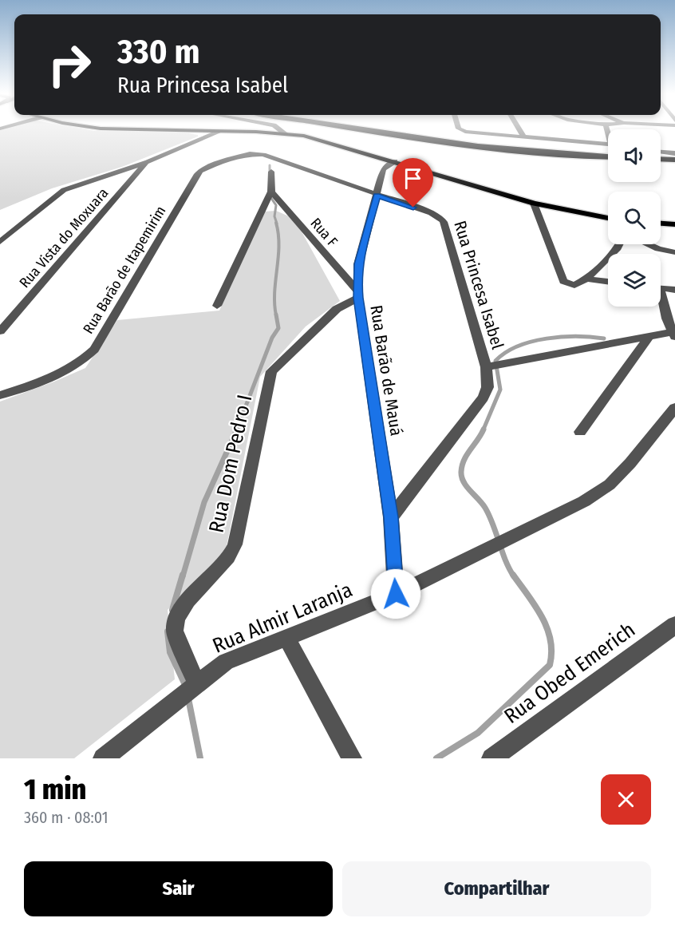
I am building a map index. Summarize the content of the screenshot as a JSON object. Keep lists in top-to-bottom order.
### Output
{
  "streets": {
    "street": [
      "Rua F",
      "Rua Vista do Moxuara",
      "Rua Barão de Itapemirim",
      "Rua Princesa Isabel",
      "Rua Barão de Mauá",
      "Rua Dom Pedro I",
      "Rua Almir Laranja",
      "Rua Obed Emerich"
    ]
  },
  "crossings": [
    ["Rua F", "Rua Barão de Mauá"],
    ["Rua F", "Rua Dom Pedro I"],
    ["Rua Barão de Itapemirim", "Rua Princesa Isabel"],
    ["Rua Princesa Isabel", "Rua Barão de Mauá"],
    ["Rua Barão de Mauá", "Rua Dom Pedro I"],
    ["Rua Barão de Mauá", "Rua Almir Laranja"],
    ["Rua Dom Pedro I", "Rua Almir Laranja"]
  ],
  "page": {
    "turn": ["330 m", "Rua Princesa Isabel"],
    "heading": ["1 min", "360 m · 08:01"],
    "buttons": ["Sair", "Compartilhar"]
  }
}
